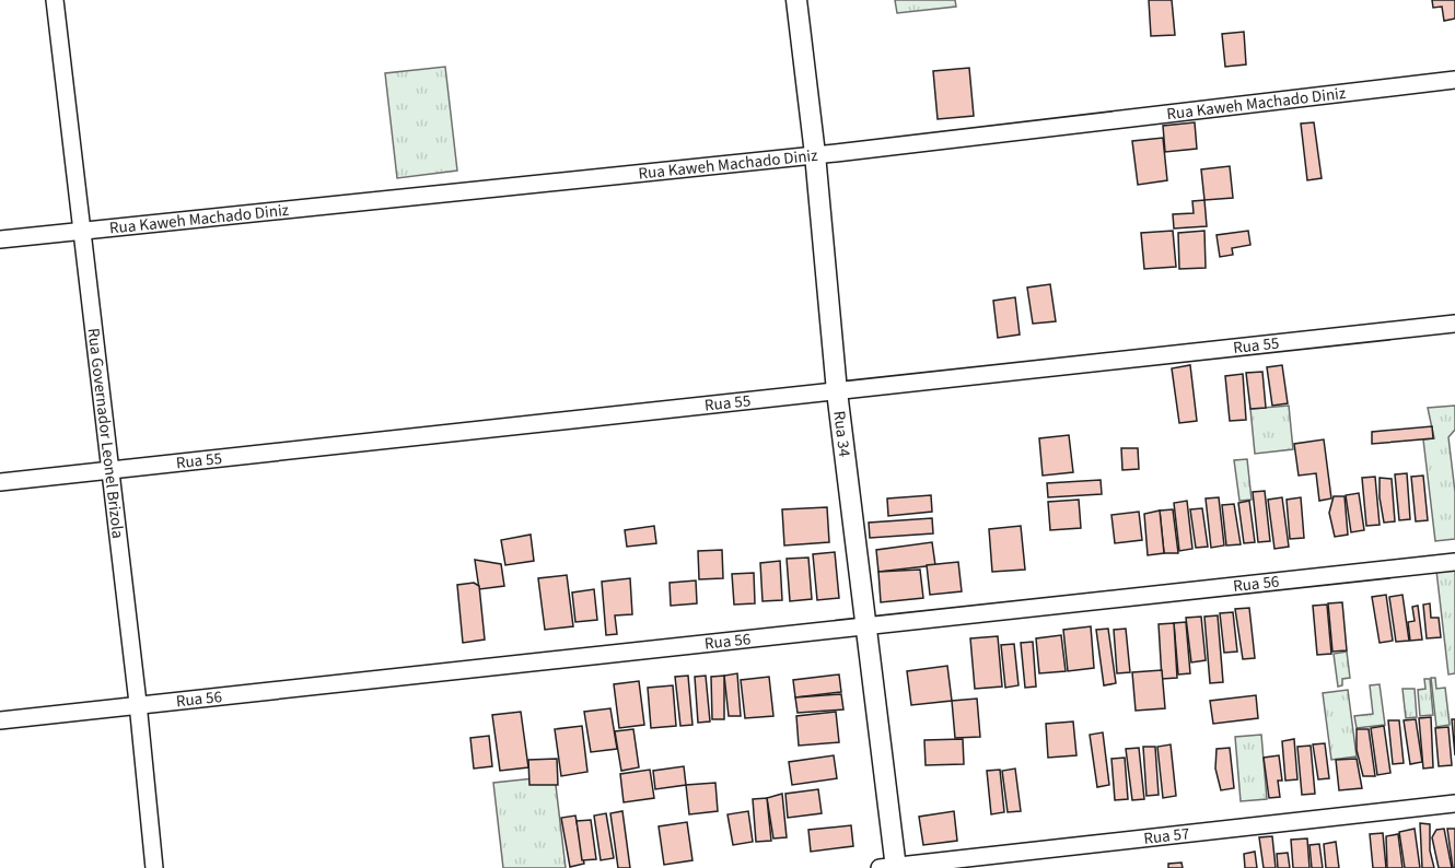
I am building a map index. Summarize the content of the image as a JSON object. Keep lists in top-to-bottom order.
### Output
{
  "streets": {
    "street": [
      "Rua Kaweh Machado Diniz",
      "Rua 55",
      "Rua Governador Leonel Brizola",
      "Rua 34",
      "Rua 56",
      "Rua 57"
    ]
  },
  "crossings": [
    ["Rua Kaweh Machado Diniz", "Rua Governador Leonel Brizola"],
    ["Rua Kaweh Machado Diniz", "Rua 34"],
    ["Rua 55", "Rua Governador Leonel Brizola"],
    ["Rua 55", "Rua 34"],
    ["Rua Governador Leonel Brizola", "Rua 56"],
    ["Rua 34", "Rua 56"],
    ["Rua 34", "Rua 57"]
  ]
}
